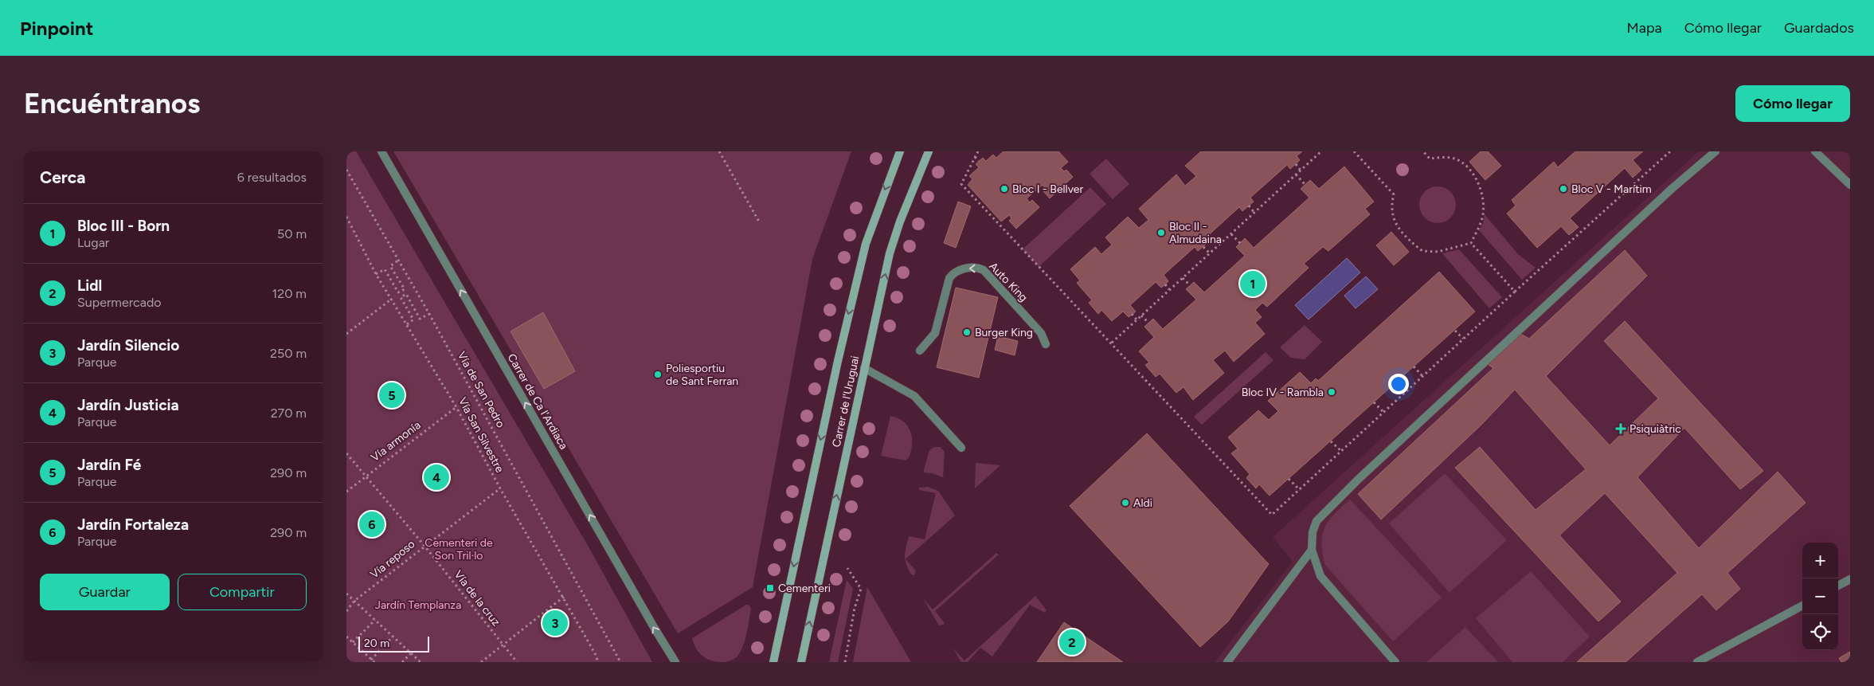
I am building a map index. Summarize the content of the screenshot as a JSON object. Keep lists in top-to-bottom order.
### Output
{
  "streets": {
    "street": ["Auto King", "Carrer de Ca l'Ardiaca", "Carrer de l'Uruguai"],
    "path": [
      "Vía de San Pedro",
      "Vía San Silvestre",
      "Vía armonía",
      "Vía reposo",
      "Vía de la cruz"
    ]
  },
  "crossings": [
    ["Vía San Silvestre", "Vía armonía"],
    ["Vía San Silvestre", "Vía reposo"],
    ["Vía armonía", "Vía de la cruz"],
    ["Vía reposo", "Vía de la cruz"]
  ],
  "one_way": ["Carrer de Ca l'Ardiaca"],
  "parks": ["Cementeri de Son Tril·lo", "Jardín Templanza"],
  "places": {
    "other": [
      "Bloc I - Bellver",
      "Bloc V - Marítim",
      "Bloc II - Almudaina",
      "Burger King",
      "Poliesportiu de Sant Ferran",
      "Bloc IV - Rambla",
      "Aldi"
    ],
    "health": ["Psiquiàtric"],
    "transit": ["Cementeri"]
  },
  "scale_bar": "20 m",
  "page": {
    "header": "Pinpoint",
    "nav": ["Mapa", "Cómo llegar", "Guardados"],
    "buttons": [
      "Cómo llegar",
      ["Guardar", "Compartir"]
    ],
    "title": "Encuéntranos",
    "heading": ["Cerca", "6 resultados"],
    "list": [
      {
        "mark": "1",
        "name": "Bloc III - Born",
        "note": "Lugar",
        "value": "50 m"
      },
      {
        "mark": "2",
        "name": "Lidl",
        "note": "Supermercado",
        "value": "120 m"
      },
      {
        "mark": "3",
        "name": "Jardín Silencio",
        "note": "Parque",
        "value": "250 m"
      },
      {
        "mark": "4",
        "name": "Jardín Justicia",
        "note": "Parque",
        "value": "270 m"
      },
      {
        "mark": "5",
        "name": "Jardín Fé",
        "note": "Parque",
        "value": "290 m"
      },
      {
        "mark": "6",
        "name": "Jardín Fortaleza",
        "note": "Parque",
        "value": "290 m"
      }
    ],
    "pins": [
      "1",
      "5",
      "4",
      "6",
      "3",
      "2"
    ],
    "map_buttons": ["+", "−"],
    "scale": "20 m"
  }
}
